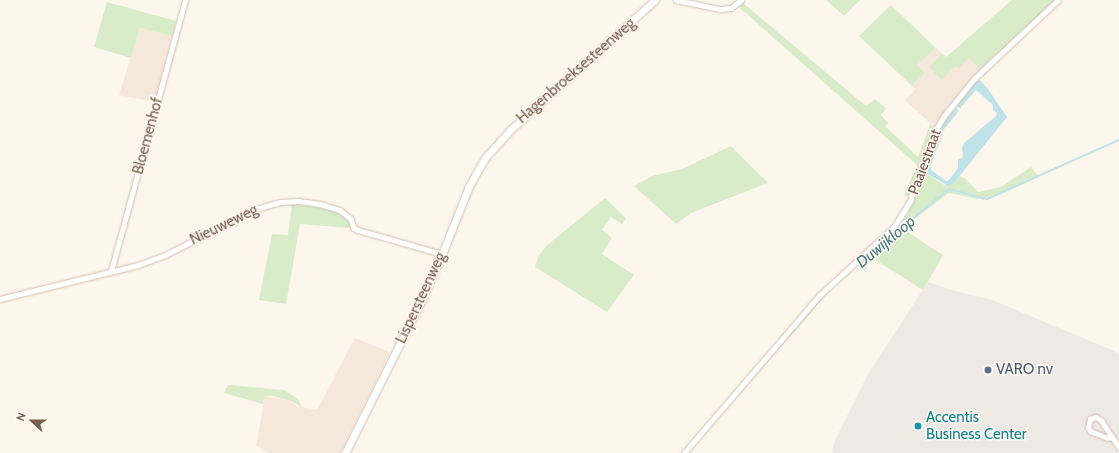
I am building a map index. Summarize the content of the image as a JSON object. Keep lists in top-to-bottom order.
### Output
{
  "streets": {
    "street": [
      "Hagenbroeksesteenweg",
      "Bloemenhof",
      "Paaiestraat",
      "Nieuweweg",
      "Lispersteenweg"
    ]
  },
  "crossings": [
    ["Hagenbroeksesteenweg", "Lispersteenweg"],
    ["Bloemenhof", "Nieuweweg"],
    ["Nieuweweg", "Lispersteenweg"]
  ],
  "water": ["Duwijkloop"],
  "places": ["VARO nv", "Accentis Business Center"],
  "north": "left"
}
